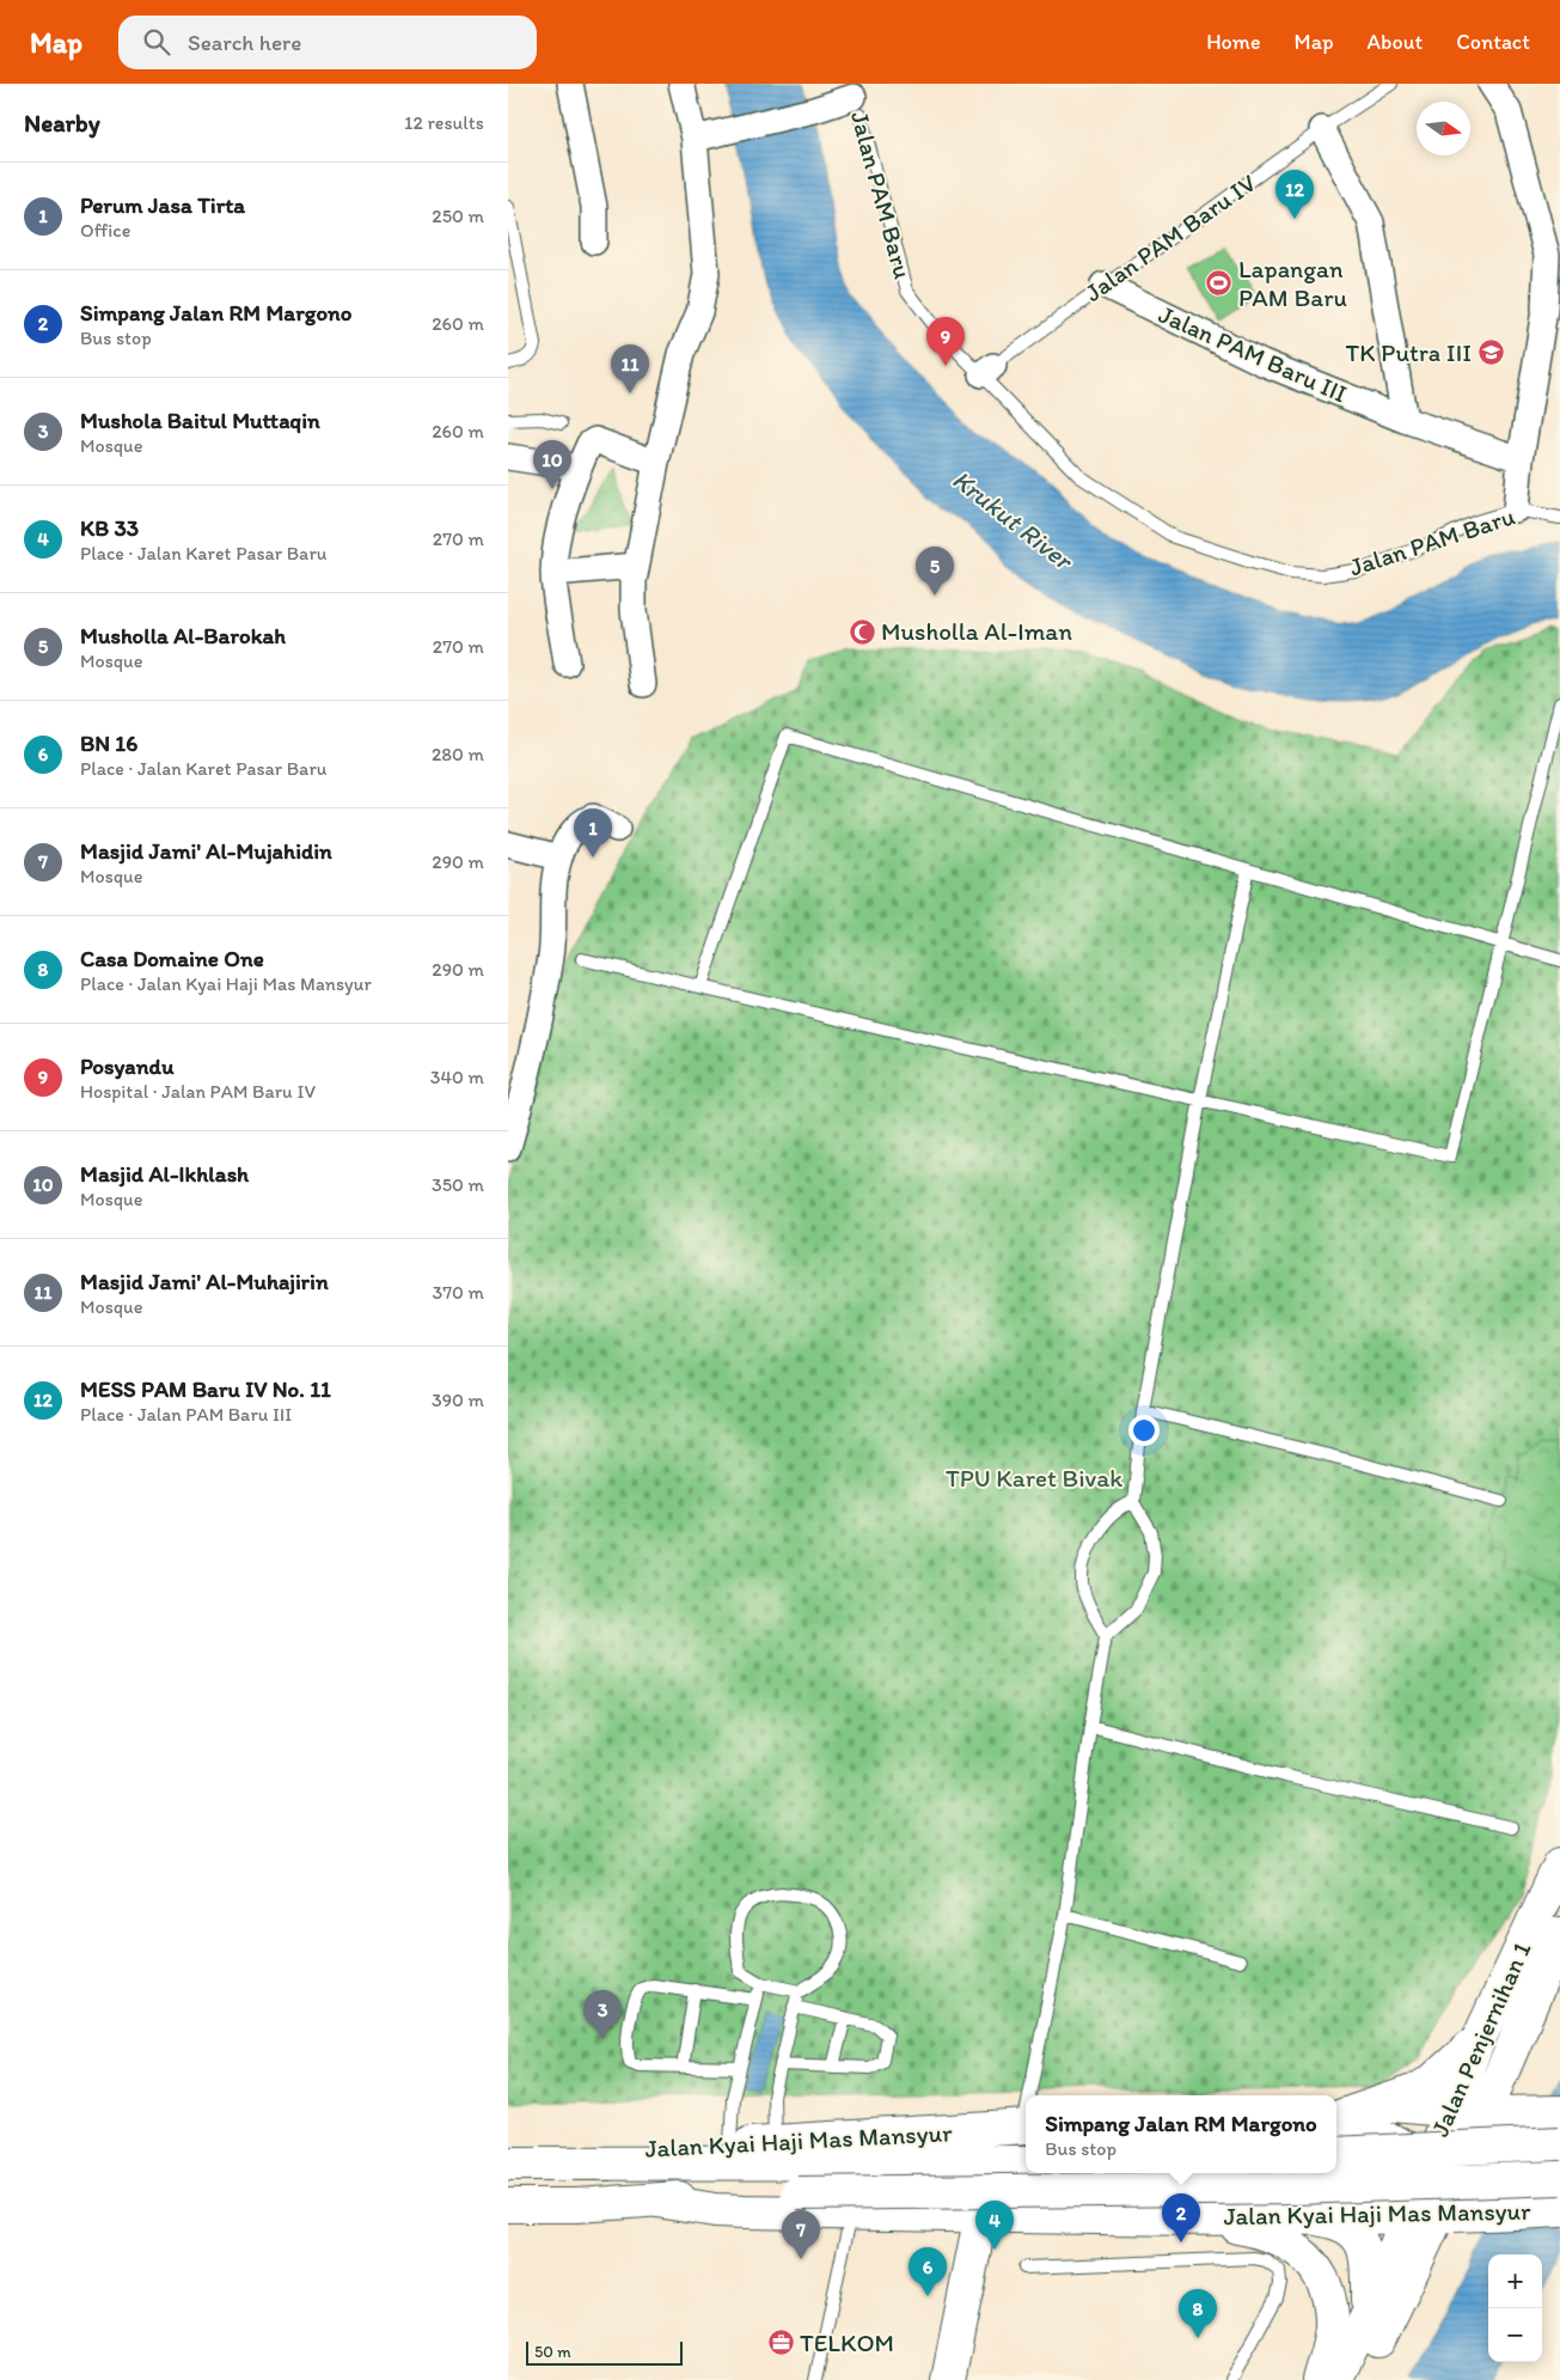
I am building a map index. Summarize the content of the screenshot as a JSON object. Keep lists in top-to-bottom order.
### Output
{
  "streets": {
    "main road": ["Jalan Penjernihan 1", "Jalan Kyai Haji Mas Mansyur"],
    "street": ["Jalan PAM Baru III"],
    "lane": ["Jalan PAM Baru", "Jalan PAM Baru IV"]
  },
  "crossings": [
    ["Jalan PAM Baru", "Jalan PAM Baru IV"],
    ["Jalan PAM Baru IV", "Jalan PAM Baru III"],
    ["Jalan Penjernihan 1", "Jalan Kyai Haji Mas Mansyur"]
  ],
  "water": ["Krukut River"],
  "parks": ["TPU Karet Bivak"],
  "places": {
    "sports": ["Lapangan PAM Baru"],
    "school or university": ["TK Putra III"],
    "mosque": ["Musholla Al-Iman"],
    "office": ["TELKOM"]
  },
  "scale_bar": "50 m",
  "north": "right",
  "page": {
    "header": "Map",
    "search": "Search here",
    "nav": [
      "Home",
      "Map",
      "About",
      "Contact"
    ],
    "heading": ["Nearby", "12 results"],
    "list": [
      {
        "mark": "1",
        "name": "Perum Jasa Tirta",
        "note": "Office",
        "value": "250 m"
      },
      {
        "mark": "2",
        "name": "Simpang Jalan RM Margono",
        "note": "Bus stop",
        "value": "260 m"
      },
      {
        "mark": "3",
        "name": "Mushola Baitul Muttaqin",
        "note": "Mosque",
        "value": "260 m"
      },
      {
        "mark": "4",
        "name": "KB 33",
        "note": "Place · Jalan Karet Pasar Baru",
        "value": "270 m"
      },
      {
        "mark": "5",
        "name": "Musholla Al-Barokah",
        "note": "Mosque",
        "value": "270 m"
      },
      {
        "mark": "6",
        "name": "BN 16",
        "note": "Place · Jalan Karet Pasar Baru",
        "value": "280 m"
      },
      {
        "mark": "7",
        "name": "Masjid Jami' Al-Mujahidin",
        "note": "Mosque",
        "value": "290 m"
      },
      {
        "mark": "8",
        "name": "Casa Domaine One",
        "note": "Place · Jalan Kyai Haji Mas Mansyur",
        "value": "290 m"
      },
      {
        "mark": "9",
        "name": "Posyandu",
        "note": "Hospital · Jalan PAM Baru IV",
        "value": "340 m"
      },
      {
        "mark": "10",
        "name": "Masjid Al-Ikhlash",
        "note": "Mosque",
        "value": "350 m"
      },
      {
        "mark": "11",
        "name": "Masjid Jami' Al-Muhajirin",
        "note": "Mosque",
        "value": "370 m"
      },
      {
        "mark": "12",
        "name": "MESS PAM Baru IV No. 11",
        "note": "Place · Jalan PAM Baru III",
        "value": "390 m"
      }
    ],
    "pins": [
      "12",
      "9",
      "11",
      "10",
      "5",
      "1",
      "3",
      "2",
      "4",
      "7",
      "6",
      "8"
    ],
    "popup": ["Simpang Jalan RM Margono", "Bus stop"],
    "map_buttons": ["+", "−"],
    "scale": "50 m"
  }
}
